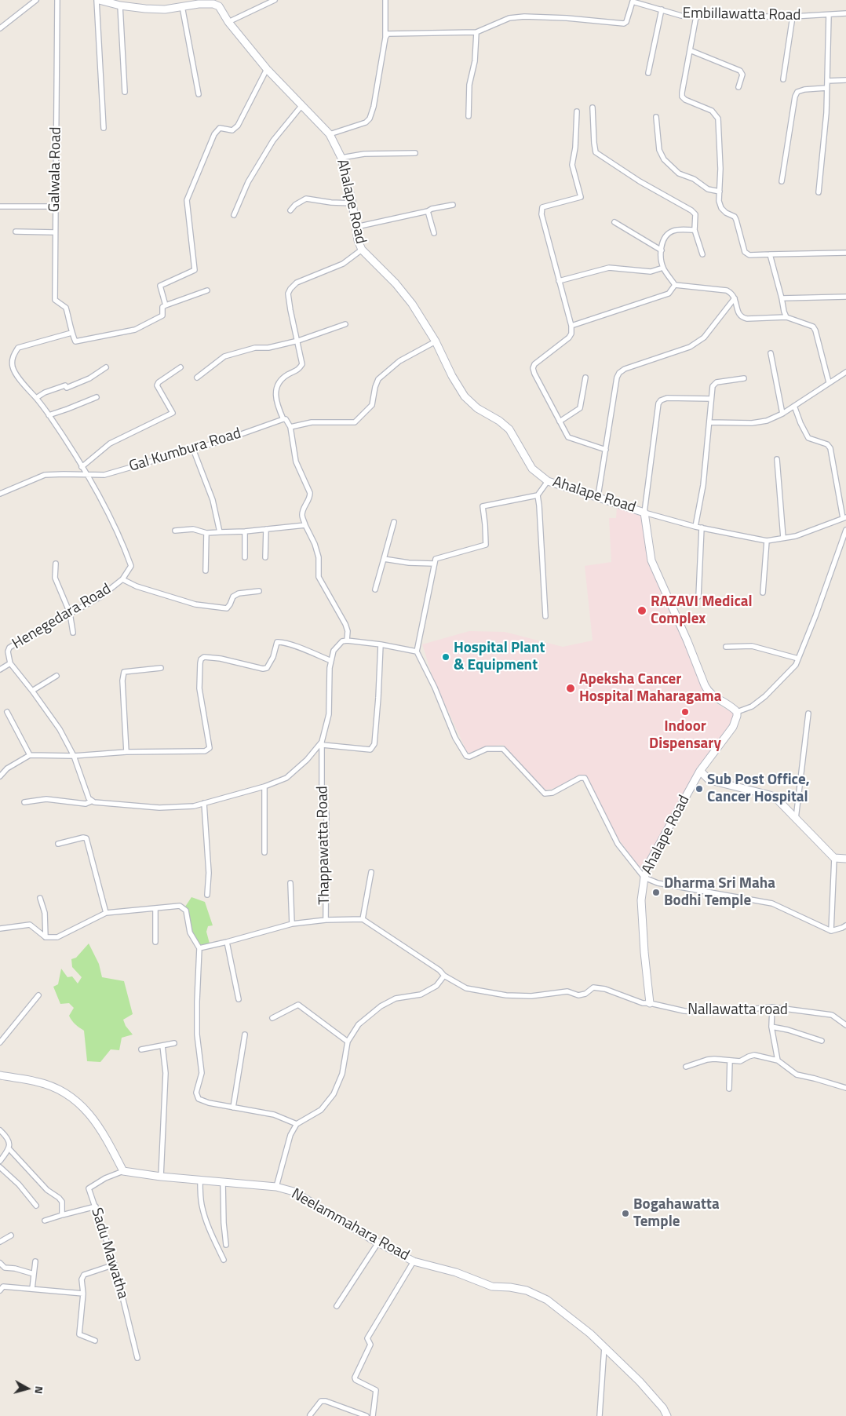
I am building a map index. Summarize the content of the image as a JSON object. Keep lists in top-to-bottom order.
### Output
{
  "streets": {
    "street": [
      "Embillawatta Road",
      "Galwala Road",
      "Ahalape Road",
      "Gal Kumbura Road",
      "Henegedara Road",
      "Thappawatta Road",
      "Nallawatta road",
      "Neelammahara Road",
      "Sadu Mawatha"
    ]
  },
  "crossings": [
    ["Ahalape Road", "Nallawatta road"],
    ["Gal Kumbura Road", "Henegedara Road"],
    ["Neelammahara Road", "Sadu Mawatha"]
  ],
  "places": [
    "RAZAVI Medical Complex",
    "Hospital Plant & Equipment",
    "Apeksha Cancer Hospital Maharagama",
    "Indoor Dispensary",
    "Sub Post Office, Cancer Hospital",
    "Dharma Sri Maha Bodhi Temple",
    "Bogahawatta Temple"
  ],
  "north": "right"
}
